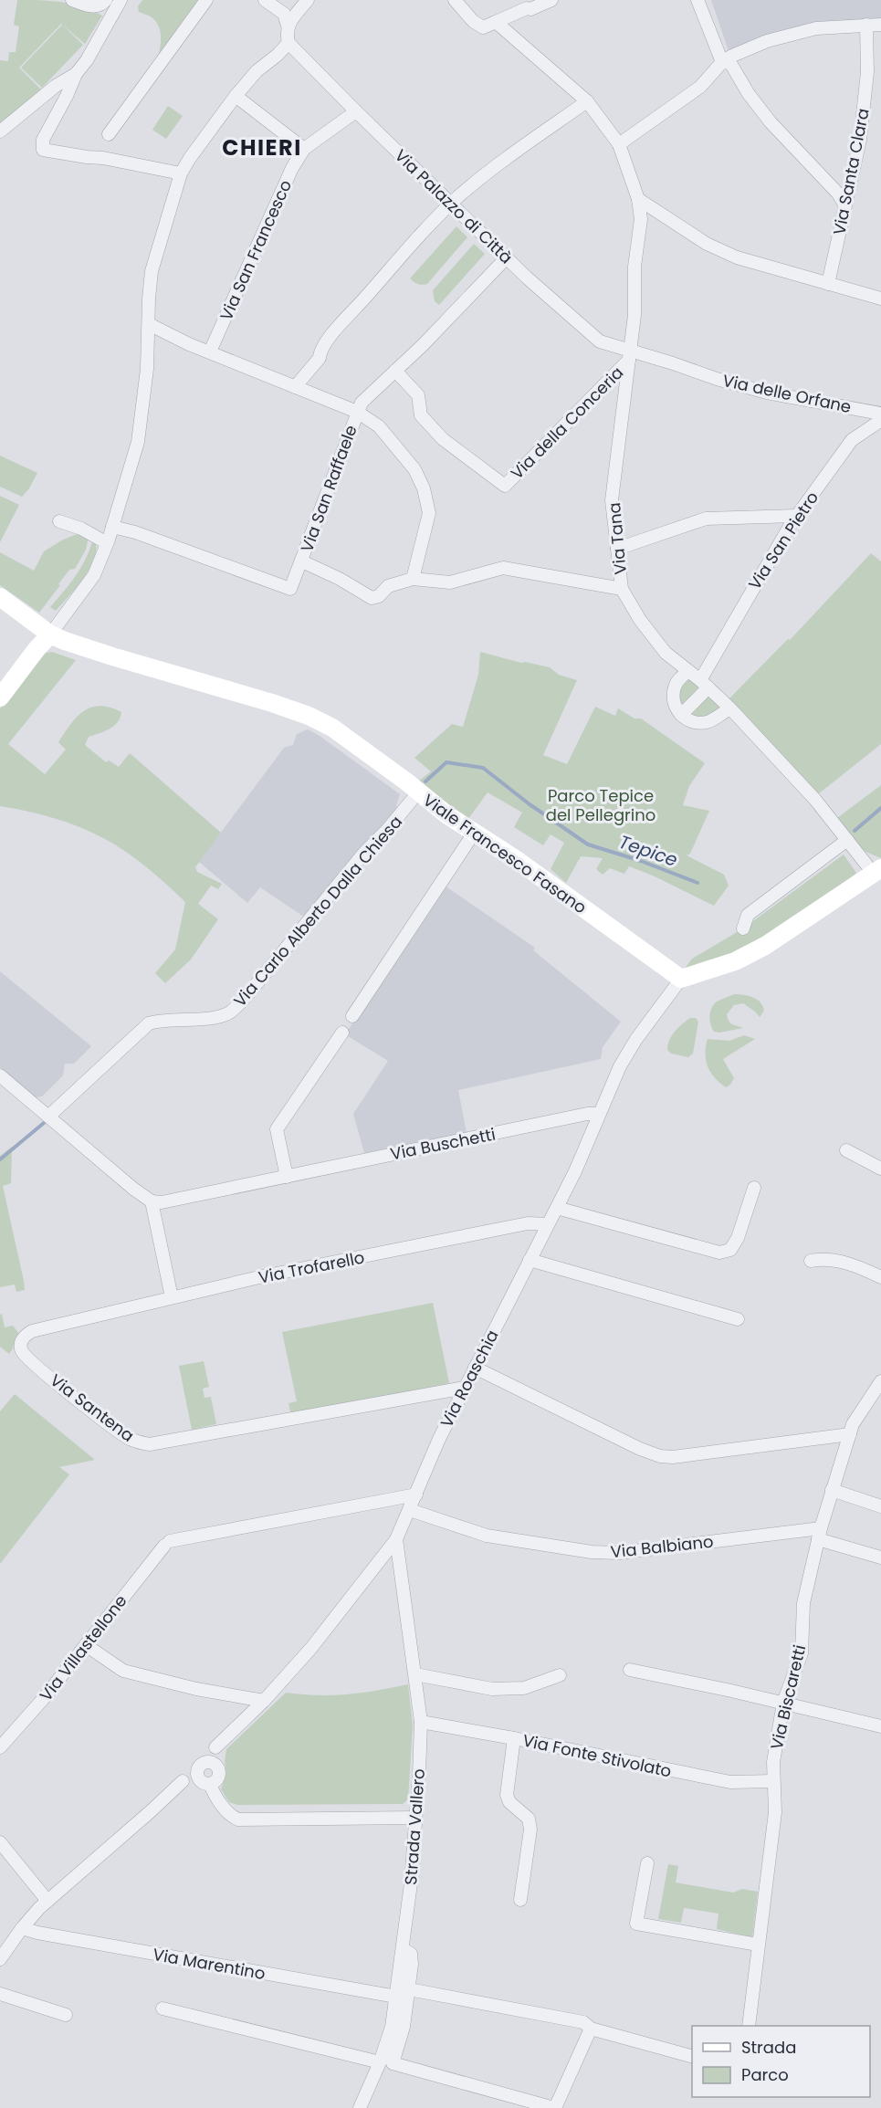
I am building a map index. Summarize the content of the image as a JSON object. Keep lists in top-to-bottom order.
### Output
{
  "streets": {
    "street": [
      "Via Santa Clara",
      "Via Palazzo di Città",
      "Via San Francesco",
      "Via delle Orfane",
      "Via della Conceria",
      "Via San Raffaele",
      "Via Tana",
      "Via San Pietro",
      "Viale Francesco Fasano",
      "Via Carlo Alberto Dalla Chiesa",
      "Via Buschetti",
      "Via Trofarello",
      "Via Roaschia",
      "Via Santena",
      "Via Balbiano",
      "Via Villastellone",
      "Via Biscaretti",
      "Via Fonte Stivolato",
      "Strada Vallero",
      "Via Marentino"
    ]
  },
  "crossings": [
    ["Via Palazzo di Città", "Via San Francesco"],
    ["Via Palazzo di Città", "Via delle Orfane"],
    ["Via Palazzo di Città", "Via della Conceria"],
    ["Via Palazzo di Città", "Via San Raffaele"],
    ["Via Palazzo di Città", "Via Tana"],
    ["Via delle Orfane", "Via della Conceria"],
    ["Via delle Orfane", "Via Tana"],
    ["Via delle Orfane", "Via San Pietro"],
    ["Via della Conceria", "Via San Raffaele"],
    ["Via della Conceria", "Via Tana"],
    ["Via Tana", "Via San Pietro"],
    ["Viale Francesco Fasano", "Via Carlo Alberto Dalla Chiesa"],
    ["Viale Francesco Fasano", "Via Roaschia"],
    ["Via Buschetti", "Via Roaschia"],
    ["Via Trofarello", "Via Roaschia"],
    ["Via Trofarello", "Via Santena"],
    ["Via Roaschia", "Via Santena"],
    ["Via Roaschia", "Via Balbiano"],
    ["Via Roaschia", "Via Villastellone"],
    ["Via Roaschia", "Strada Vallero"],
    ["Via Balbiano", "Via Biscaretti"],
    ["Via Biscaretti", "Via Fonte Stivolato"],
    ["Via Fonte Stivolato", "Strada Vallero"],
    ["Strada Vallero", "Via Marentino"]
  ],
  "districts": ["CHIERI"],
  "water": ["Tepice"],
  "parks": ["Parco Tepice del Pellegrino"],
  "legend": ["Strada", "Parco"]
}
